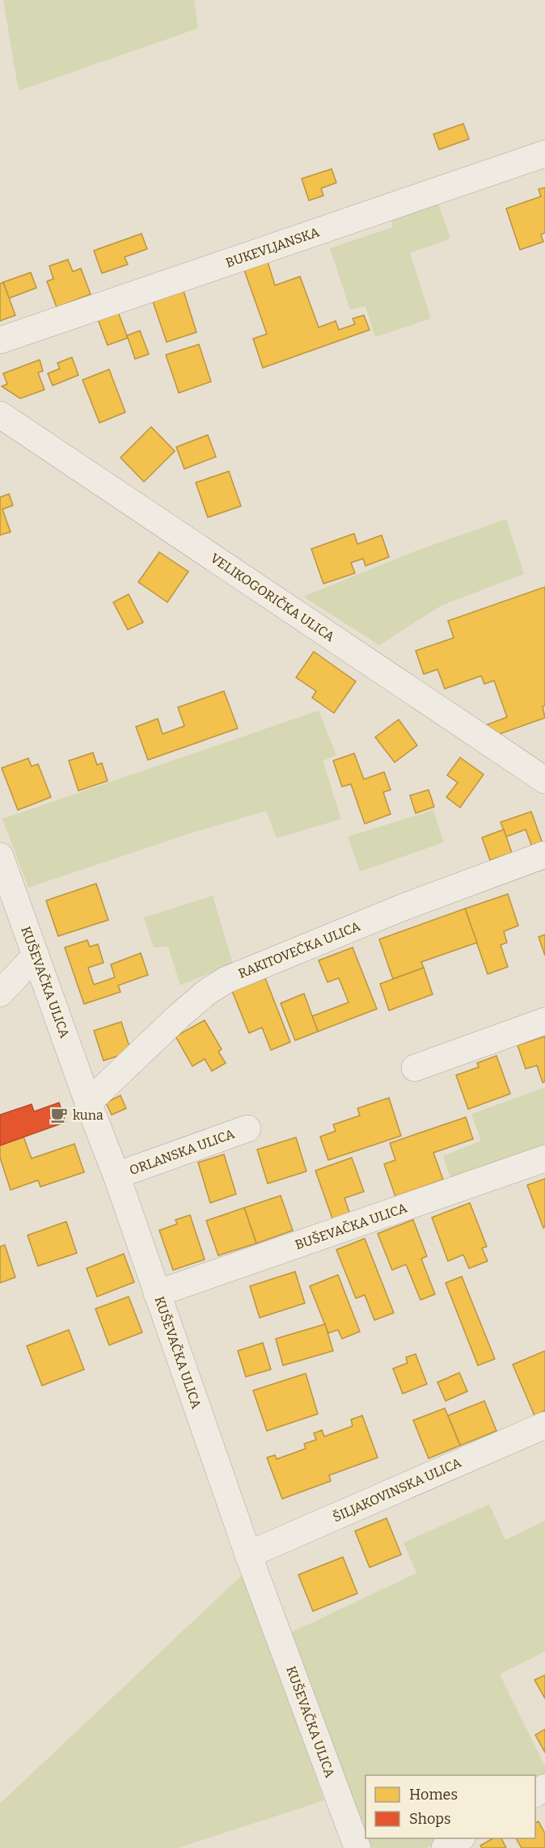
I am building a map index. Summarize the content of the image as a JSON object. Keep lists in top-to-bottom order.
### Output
{
  "streets": {
    "street": [
      "BUKEVLJANSKA",
      "VELIKOGORIČKA ULICA",
      "RAKITOVEČKA ULICA",
      "KUŠEVAČKA ULICA",
      "ORLANSKA ULICA",
      "BUŠEVAČKA ULICA",
      "ŠILJAKOVINSKA ULICA"
    ]
  },
  "crossings": [
    ["RAKITOVEČKA ULICA", "KUŠEVAČKA ULICA"],
    ["KUŠEVAČKA ULICA", "ORLANSKA ULICA"],
    ["KUŠEVAČKA ULICA", "BUŠEVAČKA ULICA"],
    ["KUŠEVAČKA ULICA", "ŠILJAKOVINSKA ULICA"]
  ],
  "places": {
    "cafe": ["kuna"]
  },
  "legend": ["Homes", "Shops"]
}
